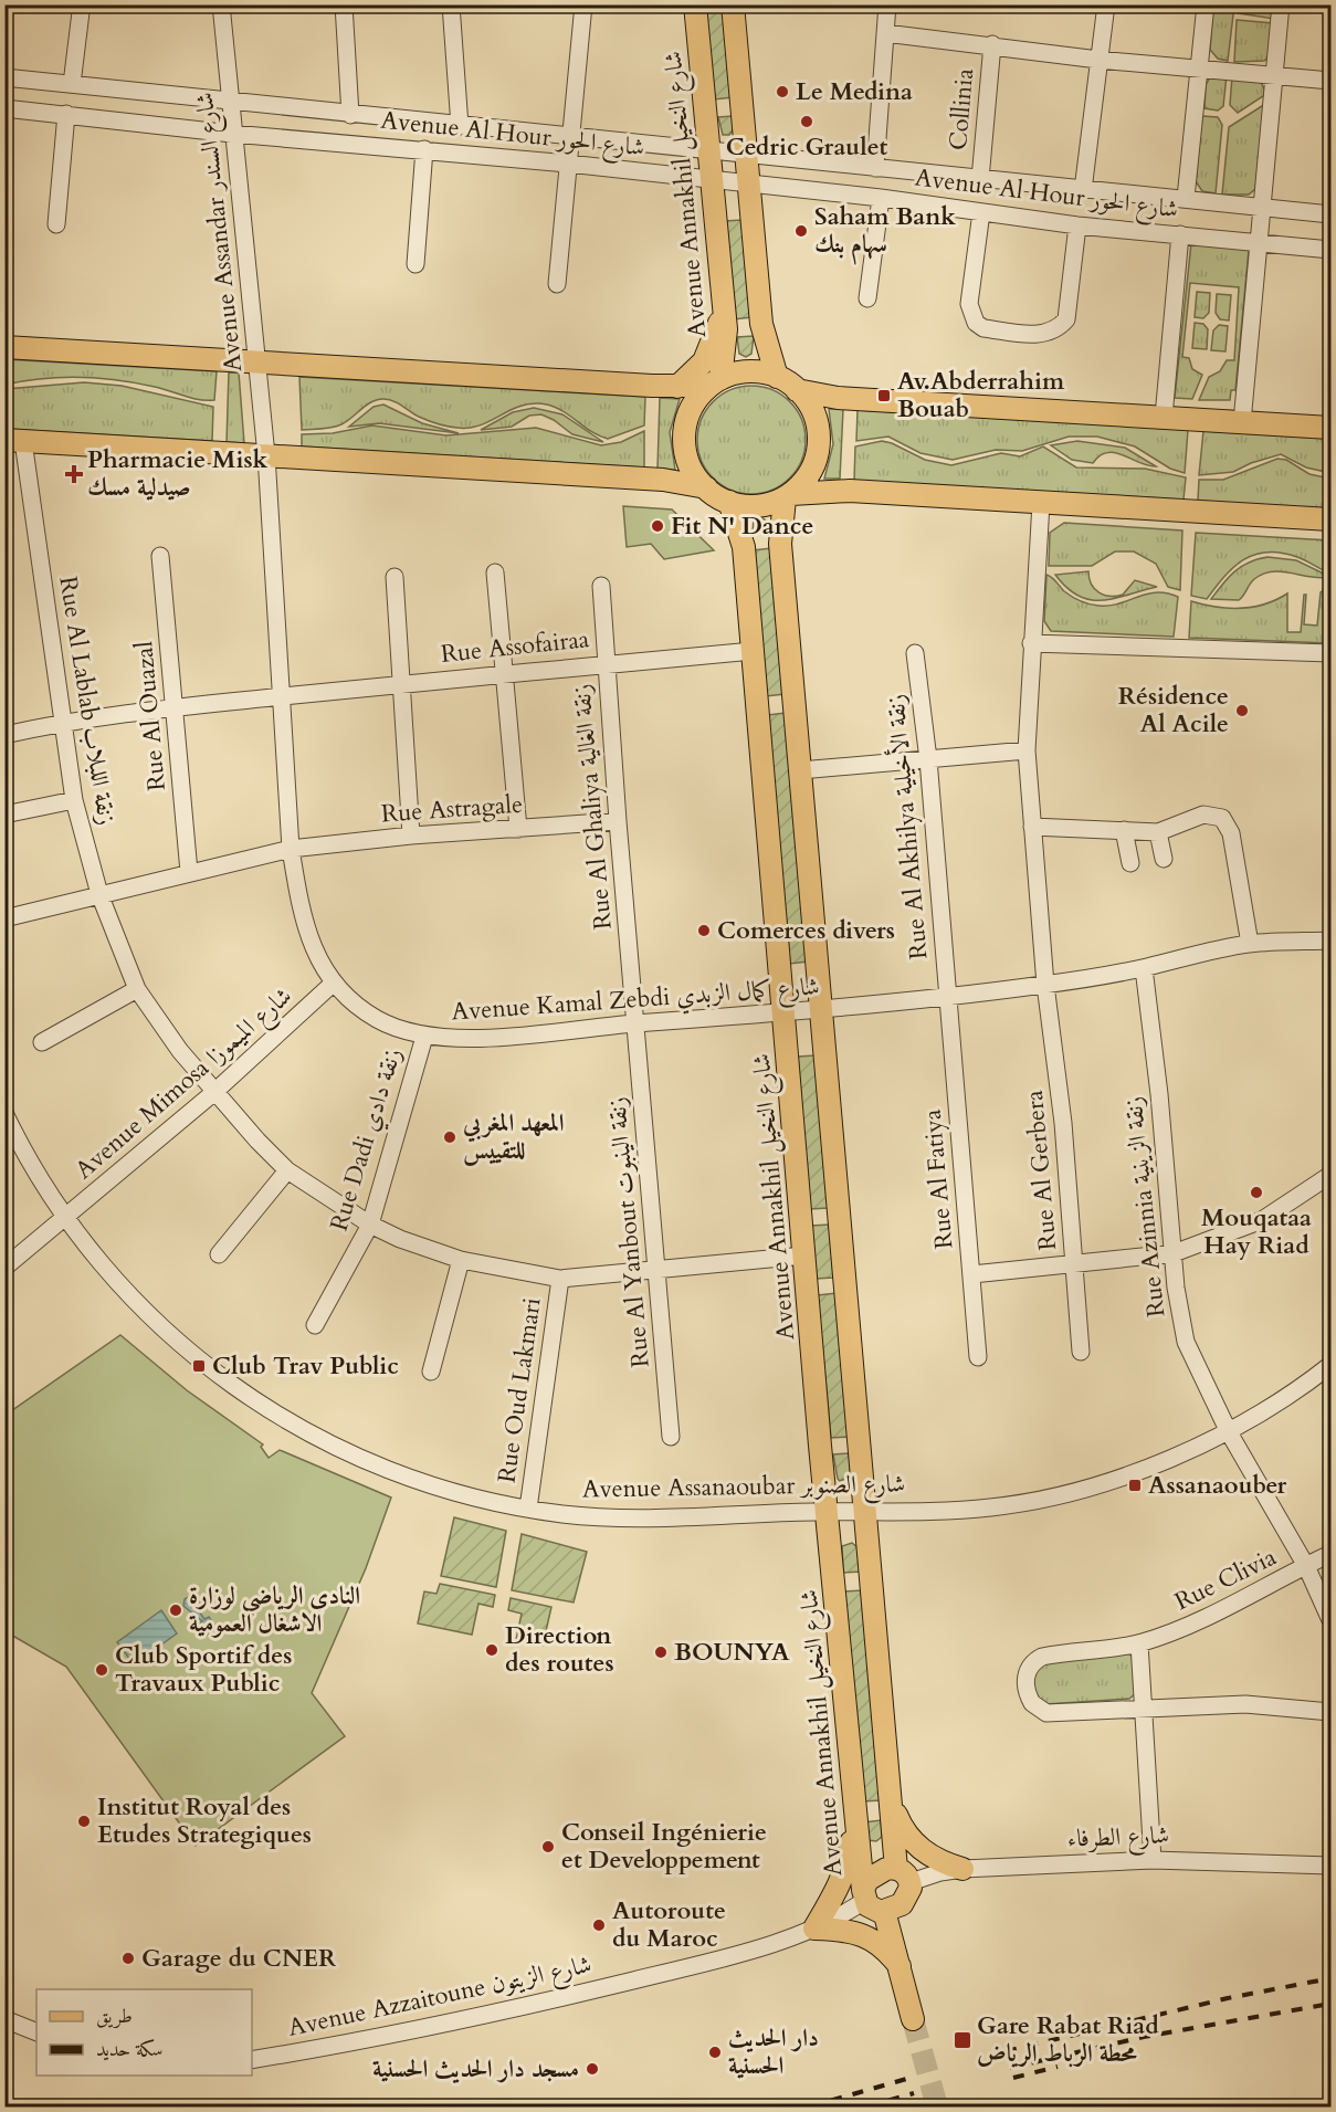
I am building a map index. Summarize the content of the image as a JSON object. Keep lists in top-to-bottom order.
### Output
{
  "streets": {
    "main road": ["Avenue Annakhil شارع النخيل"],
    "street": [
      "Collinia",
      "Avenue Al Hour شارع الحور",
      "Avenue Assandar شارع السندر",
      "Rue Assofairaa",
      "Rue Al Lablab زنقة اللبلاب",
      "Rue Al Ouazal",
      "Rue Al Ghaliya زنقة الغالية",
      "Rue Astragale",
      "Rue Al Akhilya زنقة الأخيلية",
      "Avenue Kamal Zebdi شارع كمال الزبدي",
      "Avenue Mimosa شارع الميموزا",
      "Rue Dadi زنقة دادي",
      "Rue Al Gerbera",
      "Rue Al Fatiya",
      "Rue Azinnia زنقة الزينية",
      "Rue Al Yanbout زنقة الينبوت",
      "Rue Oud Lakmari",
      "Avenue Assanaoubar شارع الصنوبر",
      "Rue Clivia",
      "شارع الطرفاء",
      "Avenue Azzaitoune شارع الزيتون"
    ]
  },
  "crossings": [
    ["Collinia", "Avenue Al Hour شارع الحور"],
    ["Avenue Al Hour شارع الحور", "Avenue Annakhil شارع النخيل"],
    ["Avenue Al Hour شارع الحور", "Avenue Assandar شارع السندر"],
    ["Avenue Annakhil شارع النخيل", "Rue Assofairaa"],
    ["Avenue Annakhil شارع النخيل", "Rue Al Lablab زنقة اللبلاب"],
    ["Avenue Annakhil شارع النخيل", "Avenue Kamal Zebdi شارع كمال الزبدي"],
    ["Avenue Annakhil شارع النخيل", "Avenue Assanaoubar شارع الصنوبر"],
    ["Avenue Annakhil شارع النخيل", "شارع الطرفاء"],
    ["Avenue Annakhil شارع النخيل", "Avenue Azzaitoune شارع الزيتون"],
    ["Avenue Assandar شارع السندر", "Avenue Kamal Zebdi شارع كمال الزبدي"],
    ["Rue Assofairaa", "Rue Al Lablab زنقة اللبلاب"],
    ["Rue Assofairaa", "Rue Al Ouazal"],
    ["Rue Assofairaa", "Rue Al Ghaliya زنقة الغالية"],
    ["Rue Assofairaa", "Avenue Kamal Zebdi شارع كمال الزبدي"],
    ["Rue Al Lablab زنقة اللبلاب", "Rue Astragale"],
    ["Rue Al Lablab زنقة اللبلاب", "Avenue Mimosa شارع الميموزا"],
    ["Rue Al Lablab زنقة اللبلاب", "Rue Dadi زنقة دادي"],
    ["Rue Al Lablab زنقة اللبلاب", "Rue Al Yanbout زنقة الينبوت"],
    ["Rue Al Lablab زنقة اللبلاب", "Rue Oud Lakmari"],
    ["Rue Al Ouazal", "Rue Astragale"],
    ["Rue Al Ghaliya زنقة الغالية", "Rue Astragale"],
    ["Rue Al Ghaliya زنقة الغالية", "Avenue Kamal Zebdi شارع كمال الزبدي"],
    ["Rue Al Ghaliya زنقة الغالية", "Rue Al Yanbout زنقة الينبوت"],
    ["Rue Astragale", "Avenue Kamal Zebdi شارع كمال الزبدي"],
    ["Rue Al Akhilya زنقة الأخيلية", "Avenue Kamal Zebdi شارع كمال الزبدي"],
    ["Rue Al Akhilya زنقة الأخيلية", "Rue Al Fatiya"],
    ["Avenue Kamal Zebdi شارع كمال الزبدي", "Avenue Mimosa شارع الميموزا"],
    ["Avenue Kamal Zebdi شارع كمال الزبدي", "Rue Dadi زنقة دادي"],
    ["Avenue Kamal Zebdi شارع كمال الزبدي", "Rue Al Gerbera"],
    ["Avenue Kamal Zebdi شارع كمال الزبدي", "Rue Al Fatiya"],
    ["Avenue Kamal Zebdi شارع كمال الزبدي", "Rue Azinnia زنقة الزينية"],
    ["Avenue Kamal Zebdi شارع كمال الزبدي", "Rue Al Yanbout زنقة الينبوت"],
    ["Avenue Mimosa شارع الميموزا", "Avenue Assanaoubar شارع الصنوبر"],
    ["Rue Azinnia زنقة الزينية", "Avenue Assanaoubar شارع الصنوبر"],
    ["Rue Azinnia زنقة الزينية", "Rue Clivia"],
    ["Rue Oud Lakmari", "Avenue Assanaoubar شارع الصنوبر"],
    ["شارع الطرفاء", "Avenue Azzaitoune شارع الزيتون"]
  ],
  "places": {
    "other": [
      "Le Medina",
      "Cedric Graulet",
      "Saham Bank سهام بنك",
      "Fit N' Dance",
      "Résidence Al Acile",
      "Comerces divers",
      "المعهد المغربي للتقييس",
      "Mouqataa Hay Riad",
      "النادي الرياضي لوزارة الاشغال العمومية",
      "Direction des routes",
      "BOUNYA",
      "Club Sportif des Travaux Public",
      "Institut Royal des Etudes Strategiques",
      "Conseil Ingénierie et Developpement",
      "Autoroute du Maroc",
      "Garage du CNER",
      "دار الحديث الحسنية",
      "مسجد دار الحديث الحسنية"
    ],
    "transit": [
      "Av.Abderrahim Bouab",
      "Club Trav Public",
      "Assanaouber",
      "Gare Rabat Riad محطة الرباط الرياض"
    ],
    "health": ["Pharmacie Misk صيدلية مسك"]
  },
  "legend": ["طريق", "سكة حديد"]
}
